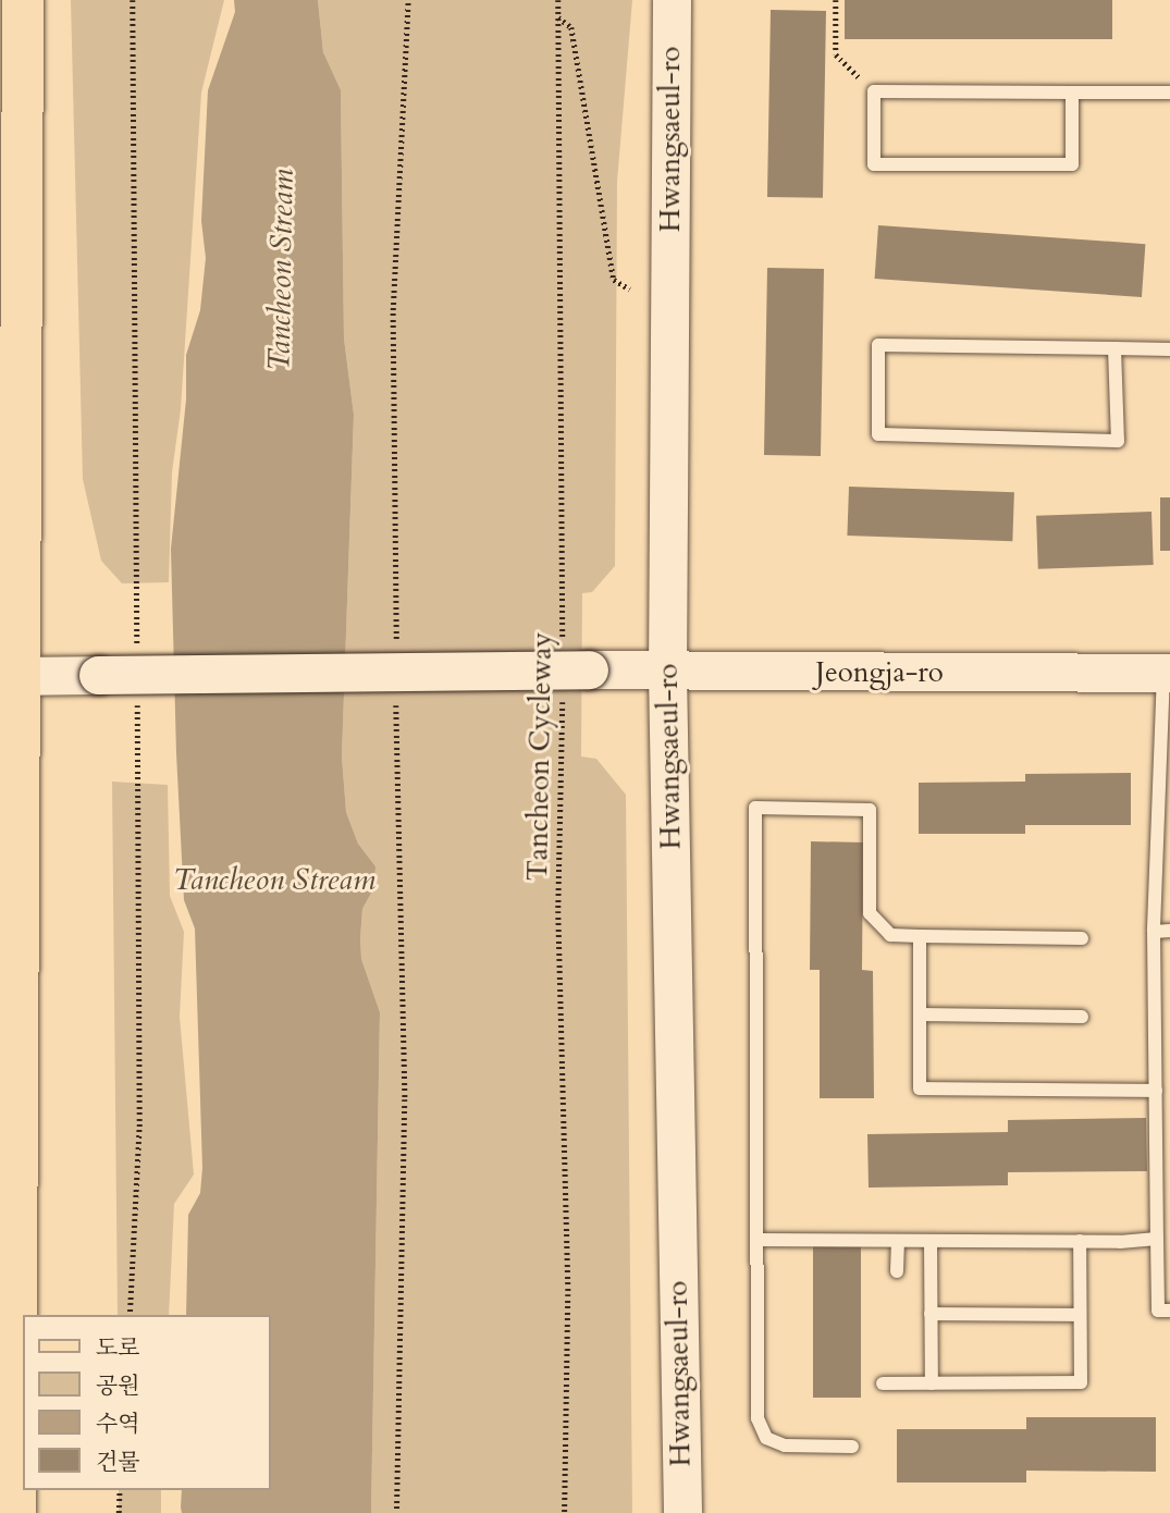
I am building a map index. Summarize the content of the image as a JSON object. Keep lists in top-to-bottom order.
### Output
{
  "streets": {
    "main road": ["Hwangsaeul-ro", "Jeongja-ro"],
    "path": ["Tancheon Cycleway"]
  },
  "crossings": [
    ["Hwangsaeul-ro", "Jeongja-ro"],
    ["Jeongja-ro", "Tancheon Cycleway"]
  ],
  "water": ["Tancheon Stream"],
  "legend": [
    "도로",
    "공원",
    "수역",
    "건물"
  ]
}
